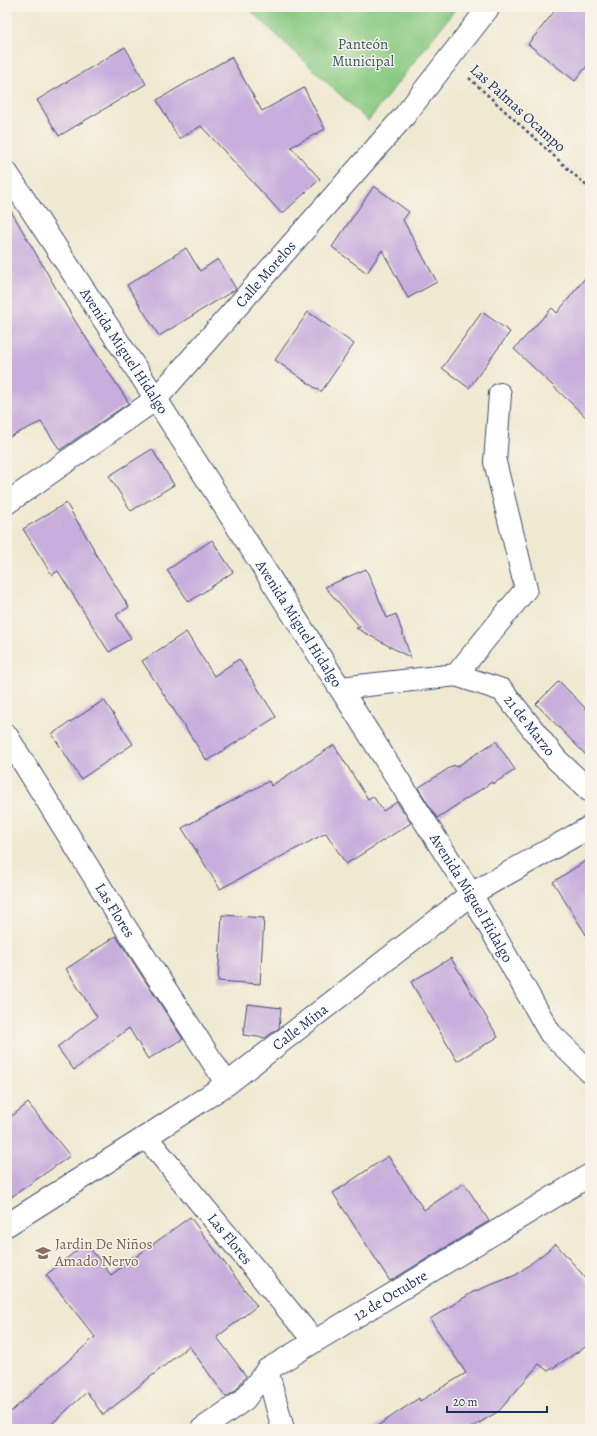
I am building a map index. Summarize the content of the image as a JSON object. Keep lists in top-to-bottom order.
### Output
{
  "streets": {
    "street": [
      "Calle Morelos",
      "Avenida Miguel Hidalgo",
      "21 de Marzo",
      "Las Flores",
      "Calle Mina",
      "12 de Octubre"
    ],
    "path": ["Las Palmas Ocampo"]
  },
  "crossings": [
    ["Las Palmas Ocampo", "Calle Morelos"],
    ["Calle Morelos", "Avenida Miguel Hidalgo"],
    ["Avenida Miguel Hidalgo", "21 de Marzo"],
    ["Avenida Miguel Hidalgo", "Calle Mina"],
    ["Las Flores", "Calle Mina"],
    ["Las Flores", "12 de Octubre"]
  ],
  "parks": ["Panteón Municipal"],
  "places": {
    "school or university": ["Jardin De Niños Amado Nervo"]
  },
  "scale_bar": "20 m"
}
